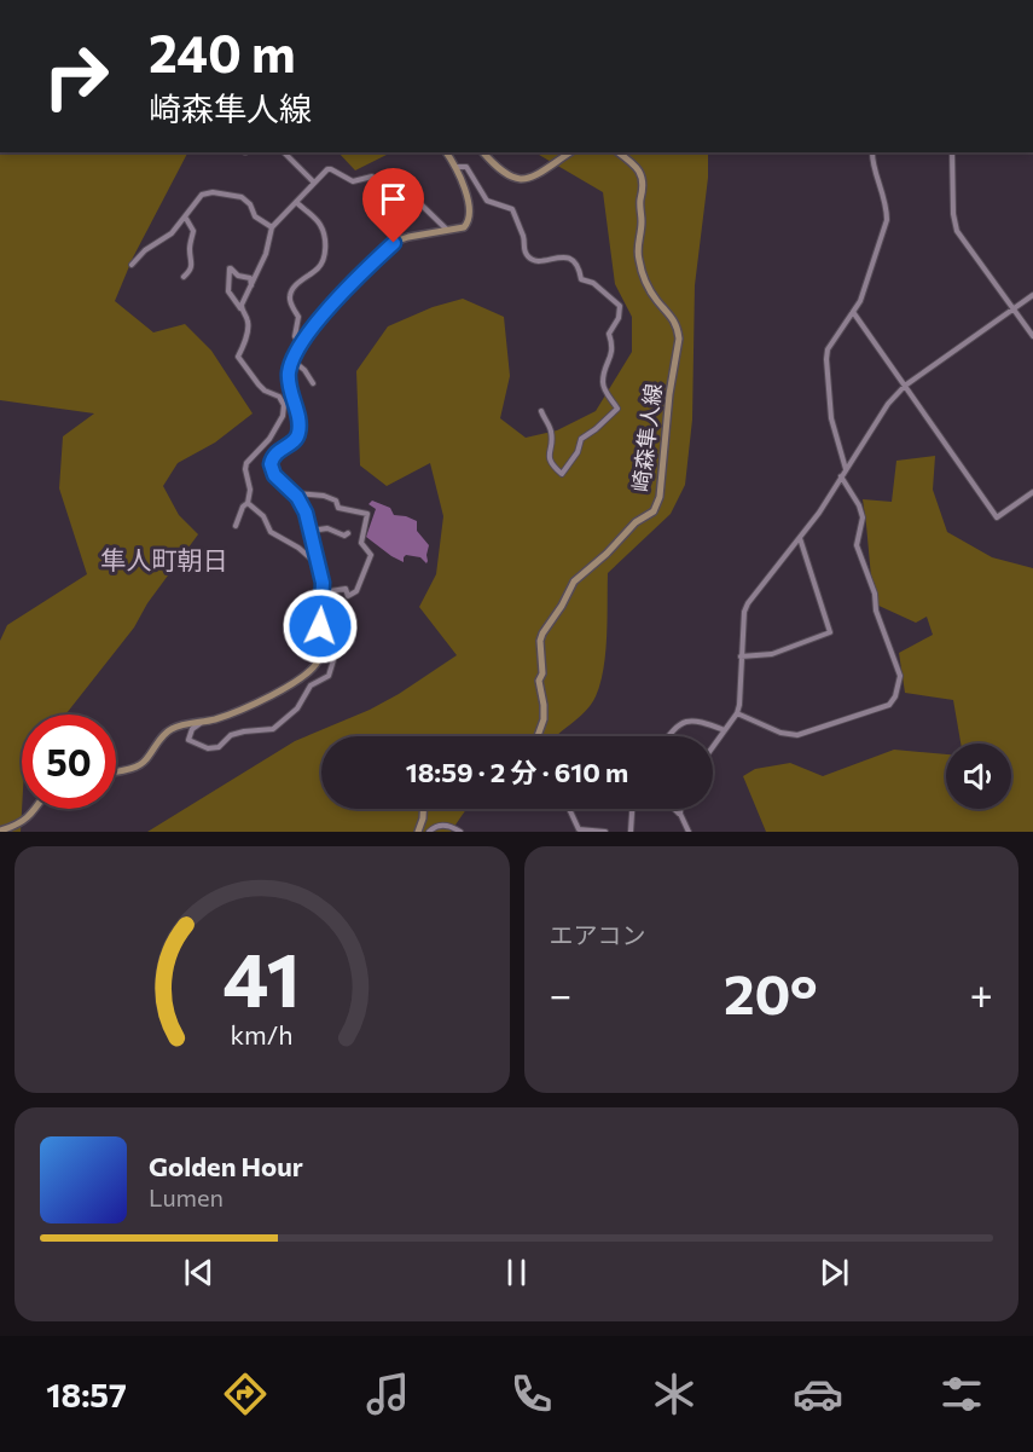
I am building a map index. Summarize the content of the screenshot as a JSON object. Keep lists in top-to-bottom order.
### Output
{
  "streets": {
    "main road": ["崎森隼人線"]
  },
  "districts": ["隼人町朝日"],
  "page": {
    "turn": ["240 m", "崎森隼人線"],
    "limit": "50",
    "trip": "18:59 · 2 分 · 610 m",
    "tile": "エアコン",
    "heat": ["−", "20°", "+"],
    "song": ["Golden Hour", "Lumen"],
    "tabs": "18:57",
    "gauge": ["41", "km/h"]
  }
}
